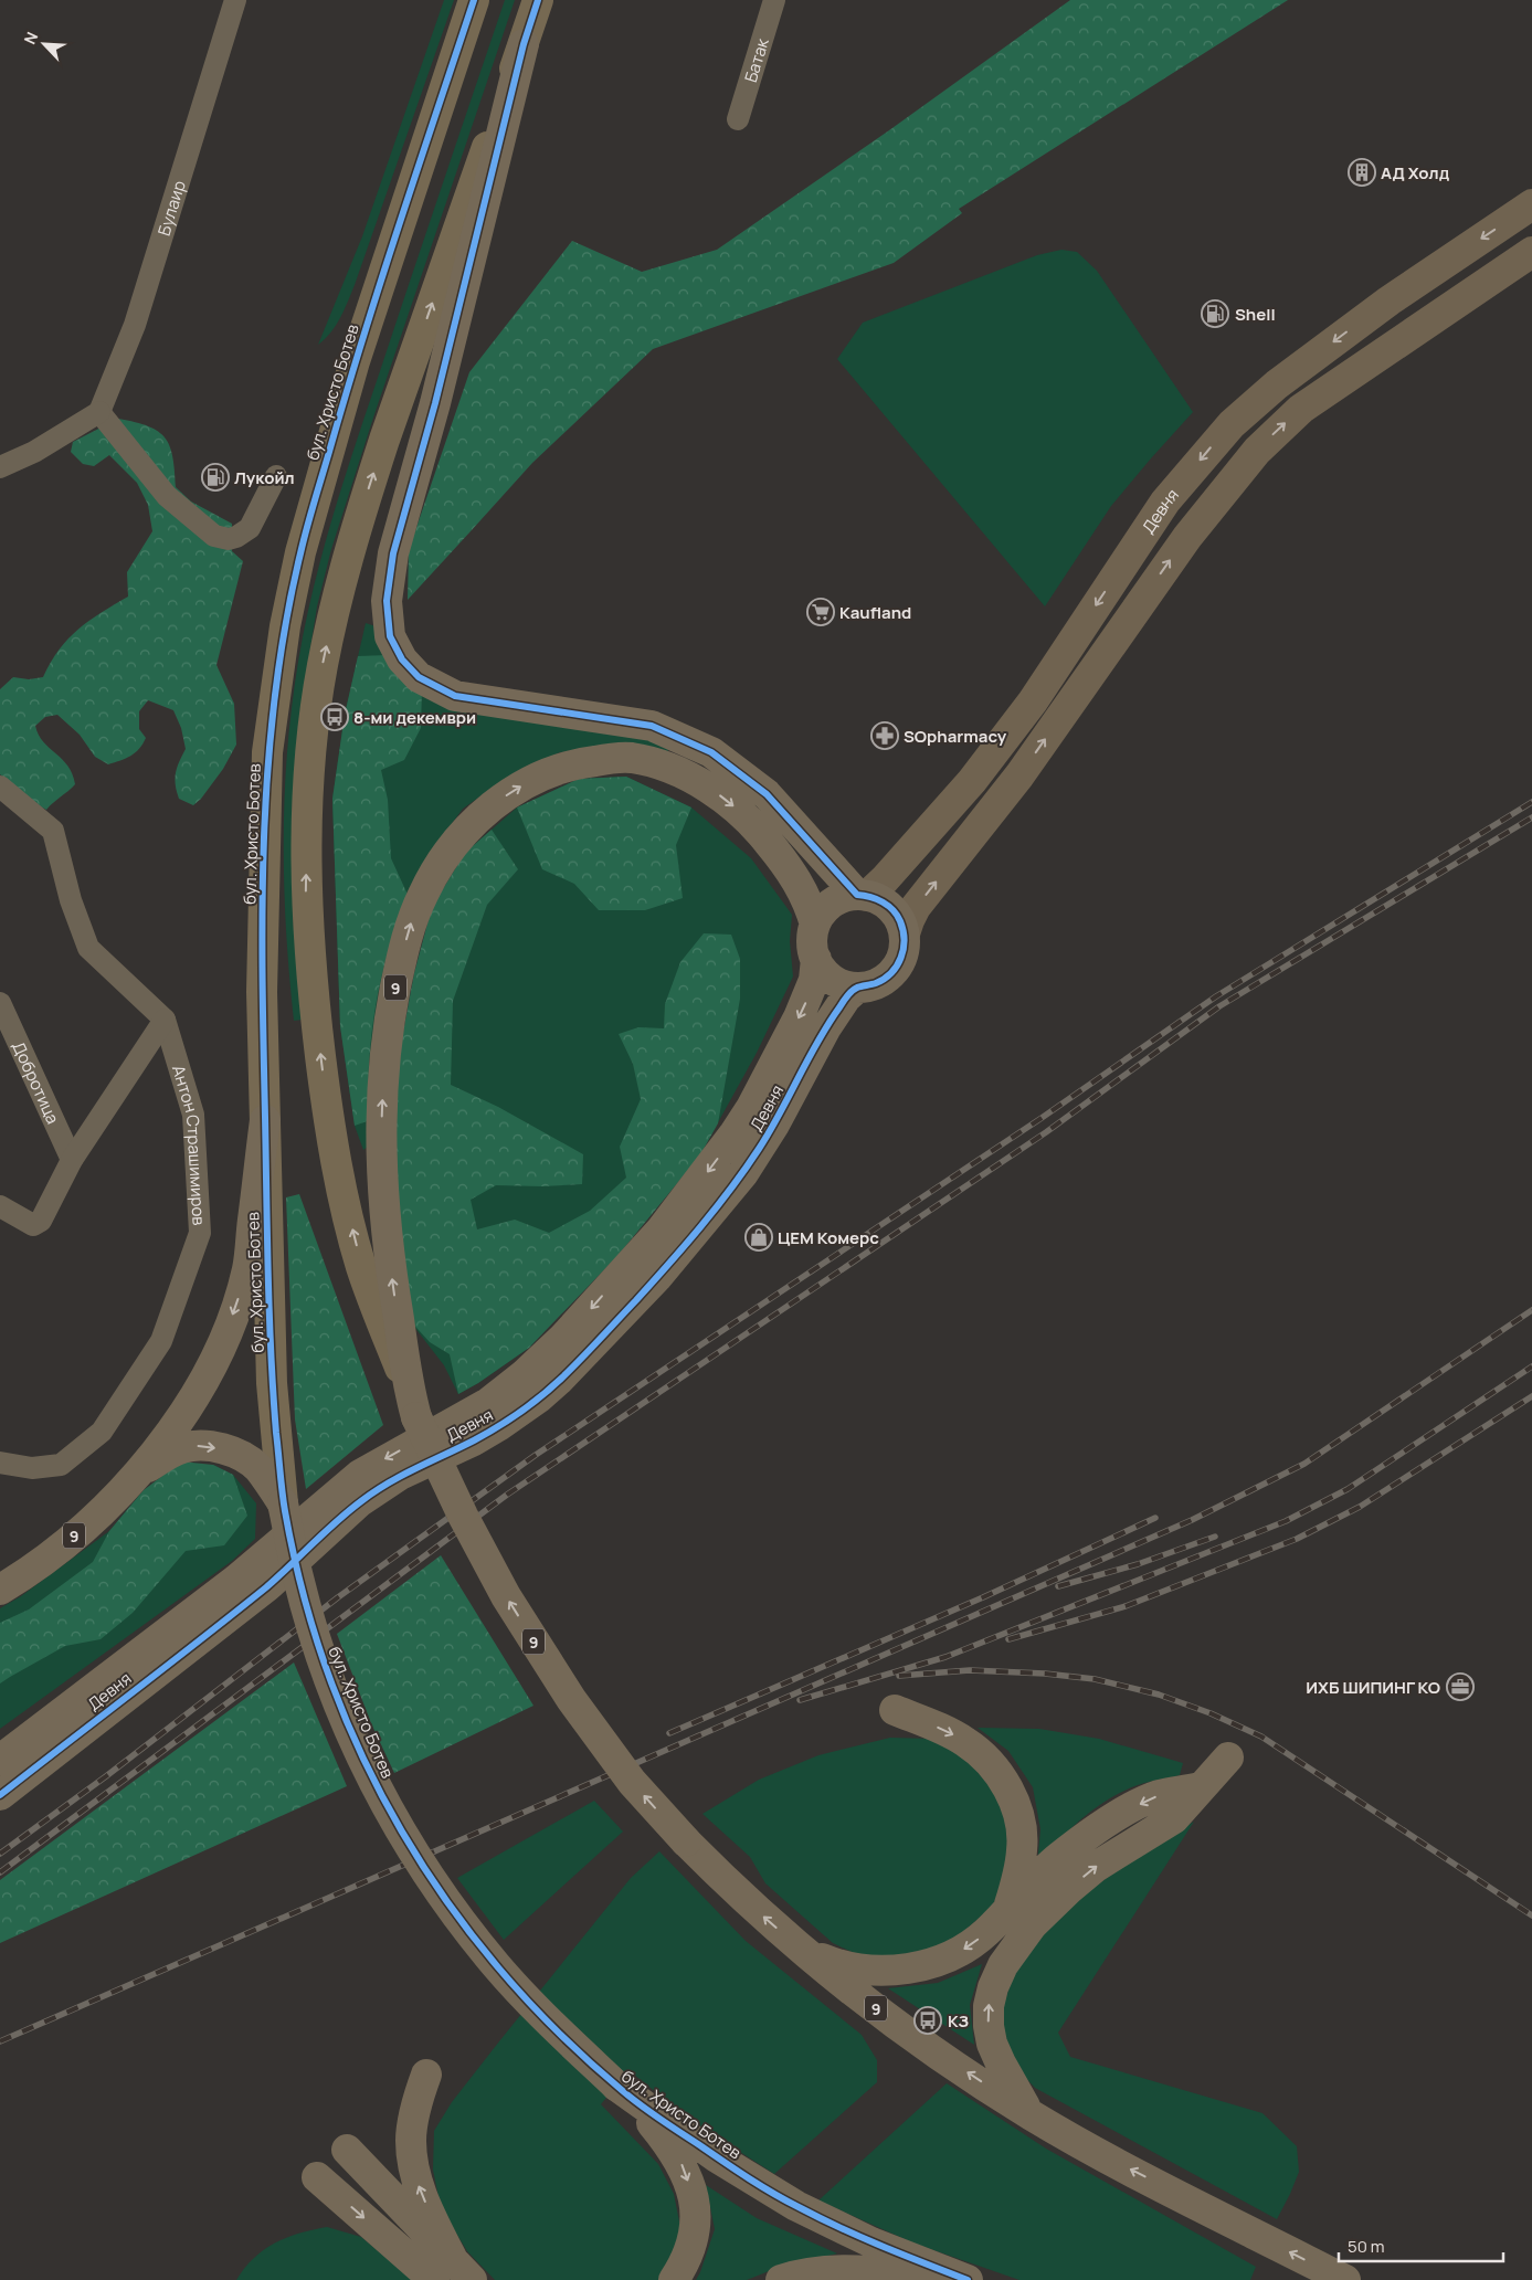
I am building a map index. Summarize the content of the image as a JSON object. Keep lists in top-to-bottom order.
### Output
{
  "streets": {
    "highway": ["бул. Христо Ботев", "Девня", "9"],
    "street": [
      "Батак",
      "Булаир",
      "Добротица",
      "Антон Страшимиров"
    ]
  },
  "crossings": [
    ["бул. Христо Ботев", "9"],
    ["Девня", "9"]
  ],
  "places": {
    "building": ["АД Холд"],
    "fuel station": ["Shell", "Лукойл"],
    "supermarket": ["Kaufland"],
    "bus stop": ["8-ми декември", "КЗ"],
    "pharmacy": ["SOpharmacy"],
    "shop": ["ЦЕМ Комерс"],
    "office": ["ИХБ ШИПИНГ КО"]
  },
  "scale_bar": "50 m",
  "north": "top left"
}
